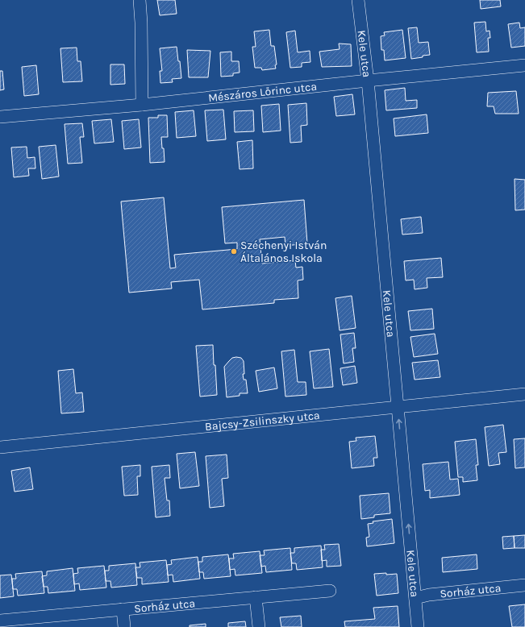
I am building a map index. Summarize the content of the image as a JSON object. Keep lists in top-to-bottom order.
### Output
{
  "streets": {
    "street": [
      "Kele utca",
      "Mészáros Lőrinc utca",
      "Bajcsy-Zsilinszky utca",
      "Sorház utca"
    ]
  },
  "crossings": [
    ["Kele utca", "Mészáros Lőrinc utca"],
    ["Kele utca", "Bajcsy-Zsilinszky utca"],
    ["Kele utca", "Sorház utca"]
  ],
  "places": ["Széchenyi István Általános Iskola"]
}
